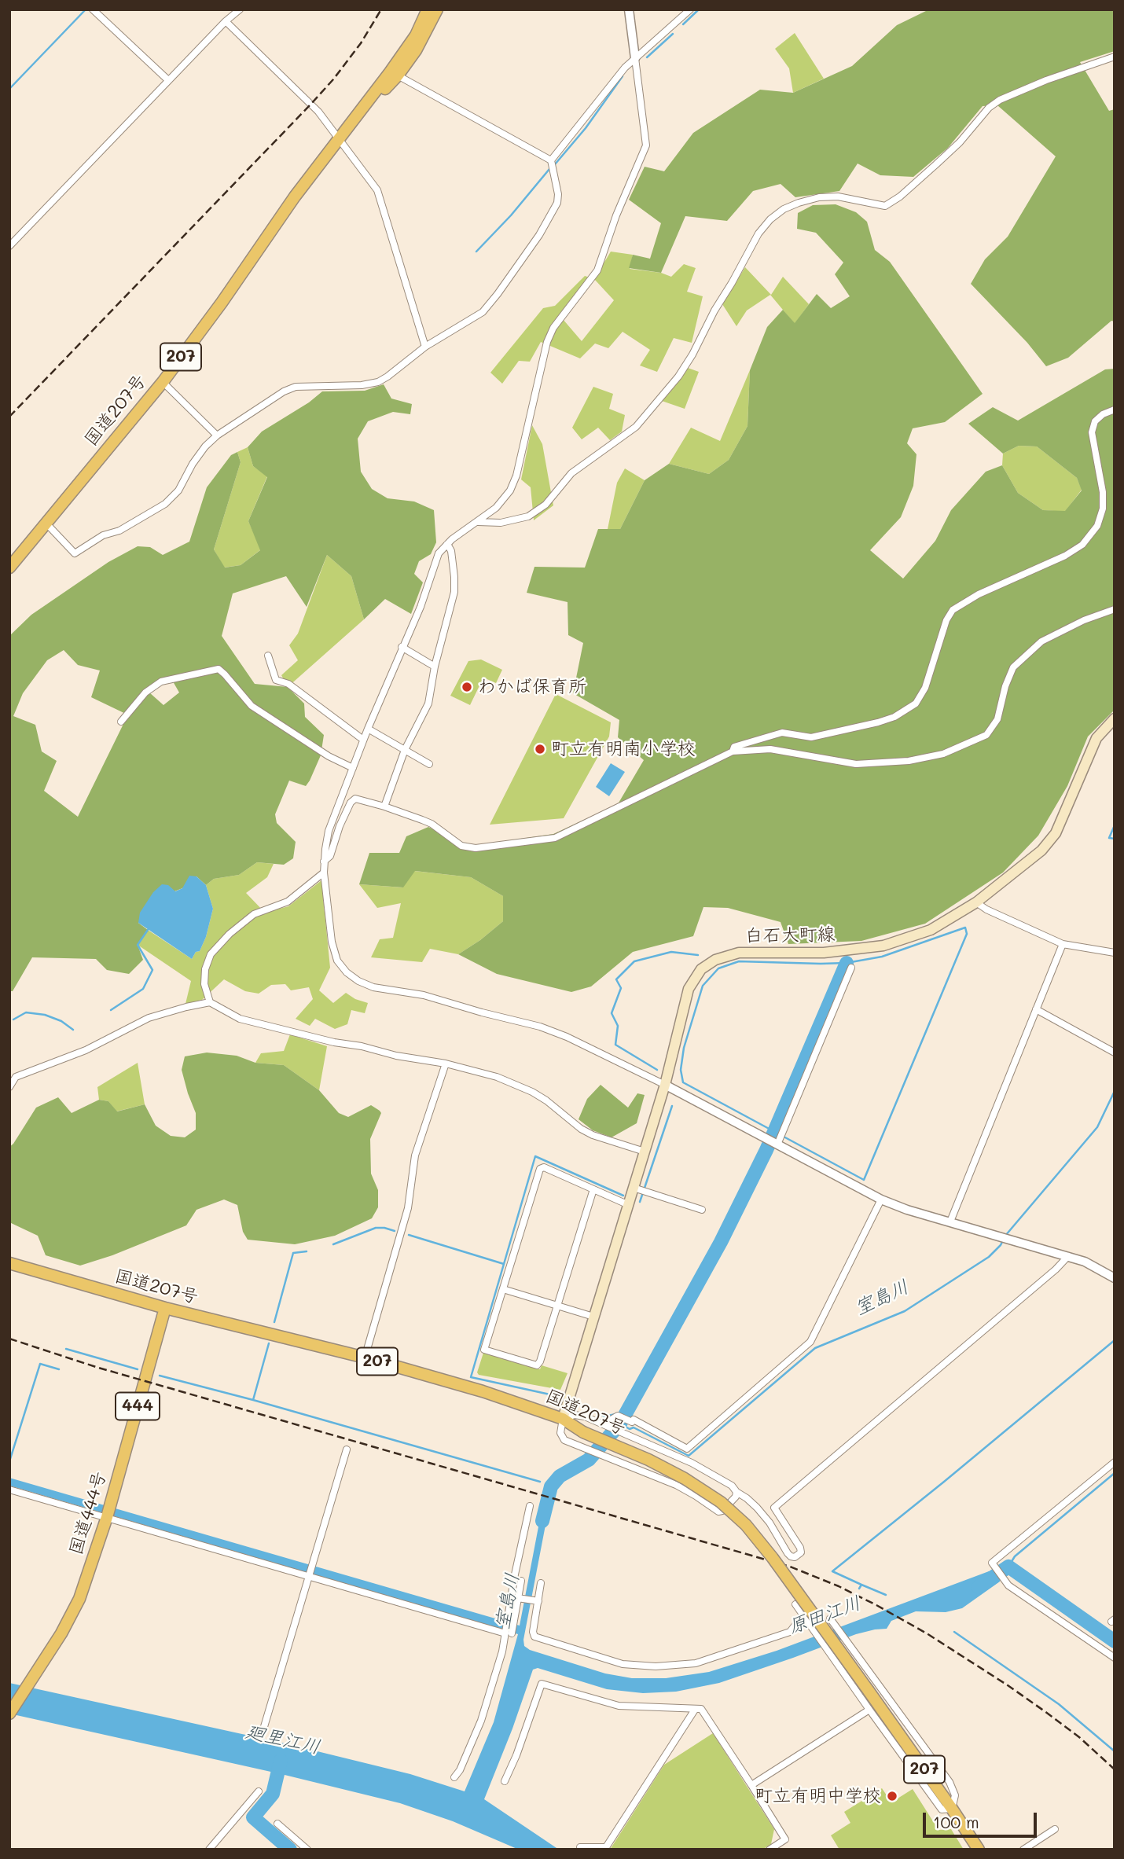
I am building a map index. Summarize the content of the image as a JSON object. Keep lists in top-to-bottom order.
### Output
{
  "streets": {
    "highway": [
      "207",
      "国道207号",
      "444",
      "国道444号"
    ],
    "main road": ["白石大町線"]
  },
  "crossings": [
    ["国道207号", "白石大町線"],
    ["国道207号", "国道444号"]
  ],
  "water": ["室島川", "原田江川", "廻里江川"],
  "places": ["わかば保育所", "町立有明南小学校", "町立有明中学校"],
  "scale_bar": "100 m"
}
